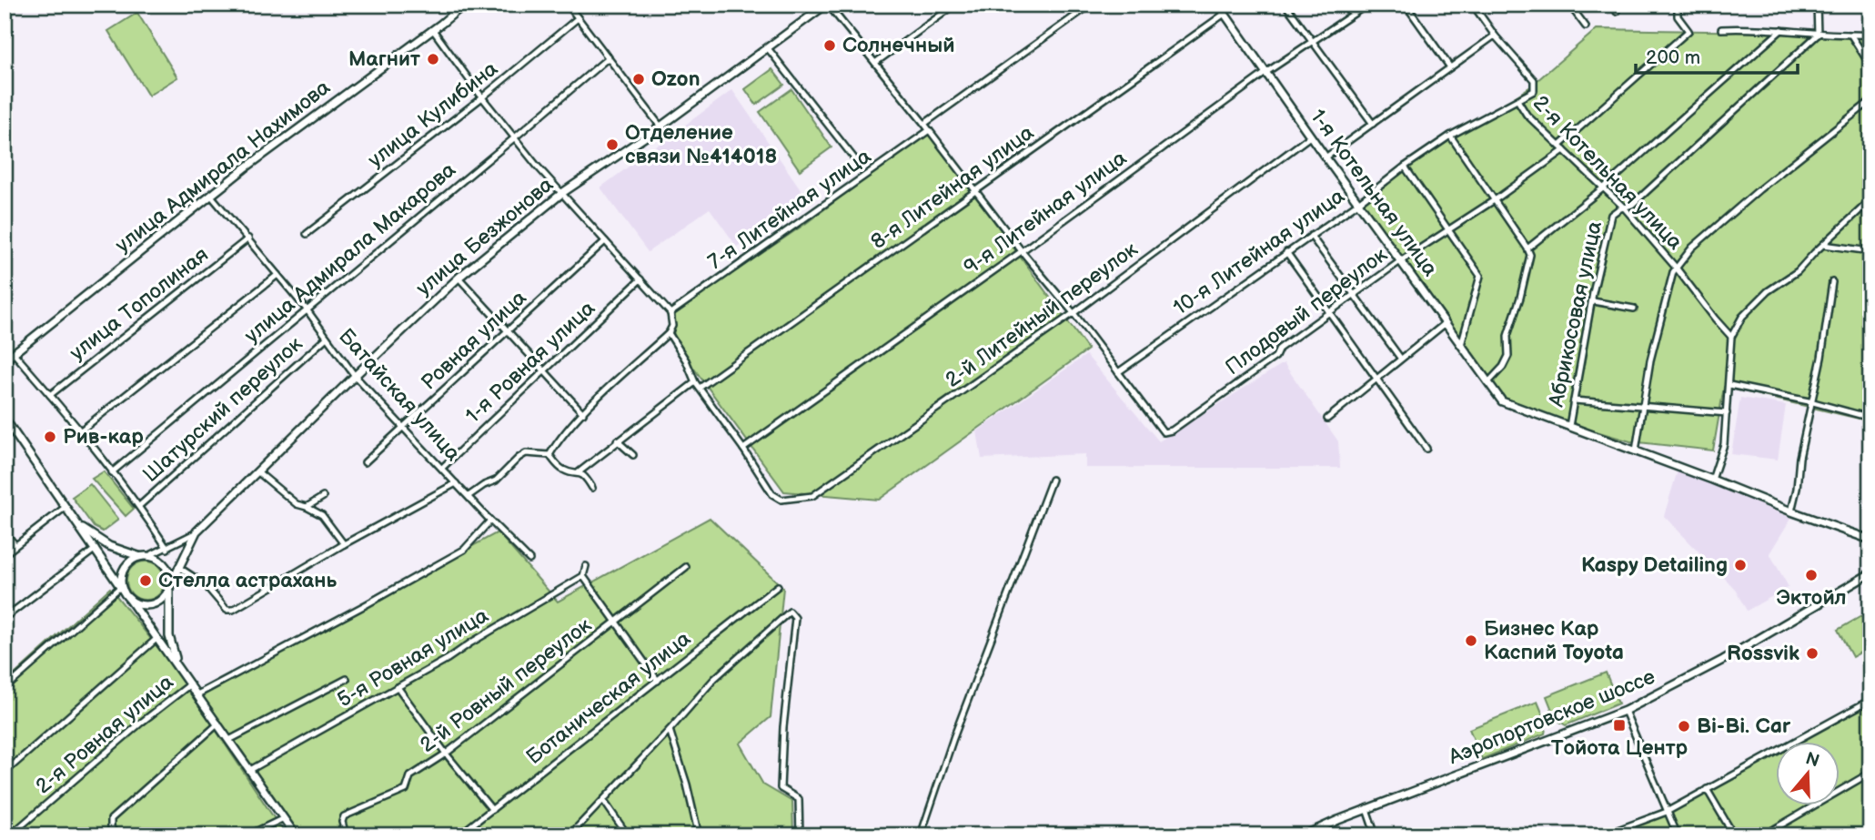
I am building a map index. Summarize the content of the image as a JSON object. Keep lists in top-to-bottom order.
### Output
{
  "streets": {
    "main road": [
      "улица Адмирала Нахимова",
      "1-я Котельная улица",
      "улица Безжонова",
      "Аэропортовское шоссе"
    ],
    "street": [
      "улица Кулибина",
      "2-я Котельная улица",
      "8-я Литейная улица",
      "7-я Литейная улица",
      "9-я Литейная улица",
      "10-я Литейная улица",
      "улица Адмирала Макарова",
      "улица Тополиная",
      "Плодовый переулок",
      "Абрикосовая улица",
      "2-й Литейный переулок",
      "Ровная улица",
      "1-я Ровная улица",
      "Батайская улица",
      "Шатурский переулок",
      "5-я Ровная улица",
      "2-й Ровный переулок",
      "Ботаническая улица",
      "2-я Ровная улица"
    ]
  },
  "crossings": [
    ["улица Адмирала Нахимова", "Батайская улица"],
    ["2-я Котельная улица", "10-я Литейная улица"],
    ["2-я Котельная улица", "Плодовый переулок"],
    ["2-я Котельная улица", "Абрикосовая улица"],
    ["8-я Литейная улица", "1-я Котельная улица"],
    ["1-я Котельная улица", "9-я Литейная улица"],
    ["1-я Котельная улица", "10-я Литейная улица"],
    ["1-я Котельная улица", "Плодовый переулок"],
    ["1-я Котельная улица", "Абрикосовая улица"],
    ["1-я Котельная улица", "2-й Литейный переулок"],
    ["9-я Литейная улица", "2-й Литейный переулок"],
    ["улица Безжонова", "Батайская улица"],
    ["10-я Литейная улица", "Плодовый переулок"],
    ["улица Адмирала Макарова", "Батайская улица"],
    ["улица Тополиная", "Батайская улица"],
    ["Ровная улица", "Батайская улица"],
    ["1-я Ровная улица", "Батайская улица"],
    ["Батайская улица", "Шатурский переулок"],
    ["Батайская улица", "2-я Ровная улица"]
  ],
  "places": {
    "other": [
      "Солнечный",
      "Магнит",
      "Ozon",
      "Отделение связи №414018",
      "Рив-кар",
      "Kaspy Detailing",
      "Эктойл",
      "Стелла астрахань",
      "Бизнес Кар Каспий Toyota",
      "Rossvik",
      "Bi-Bi. Car"
    ],
    "transit": ["Тойота Центр"]
  },
  "scale_bar": "200 m",
  "north": "top"
}
